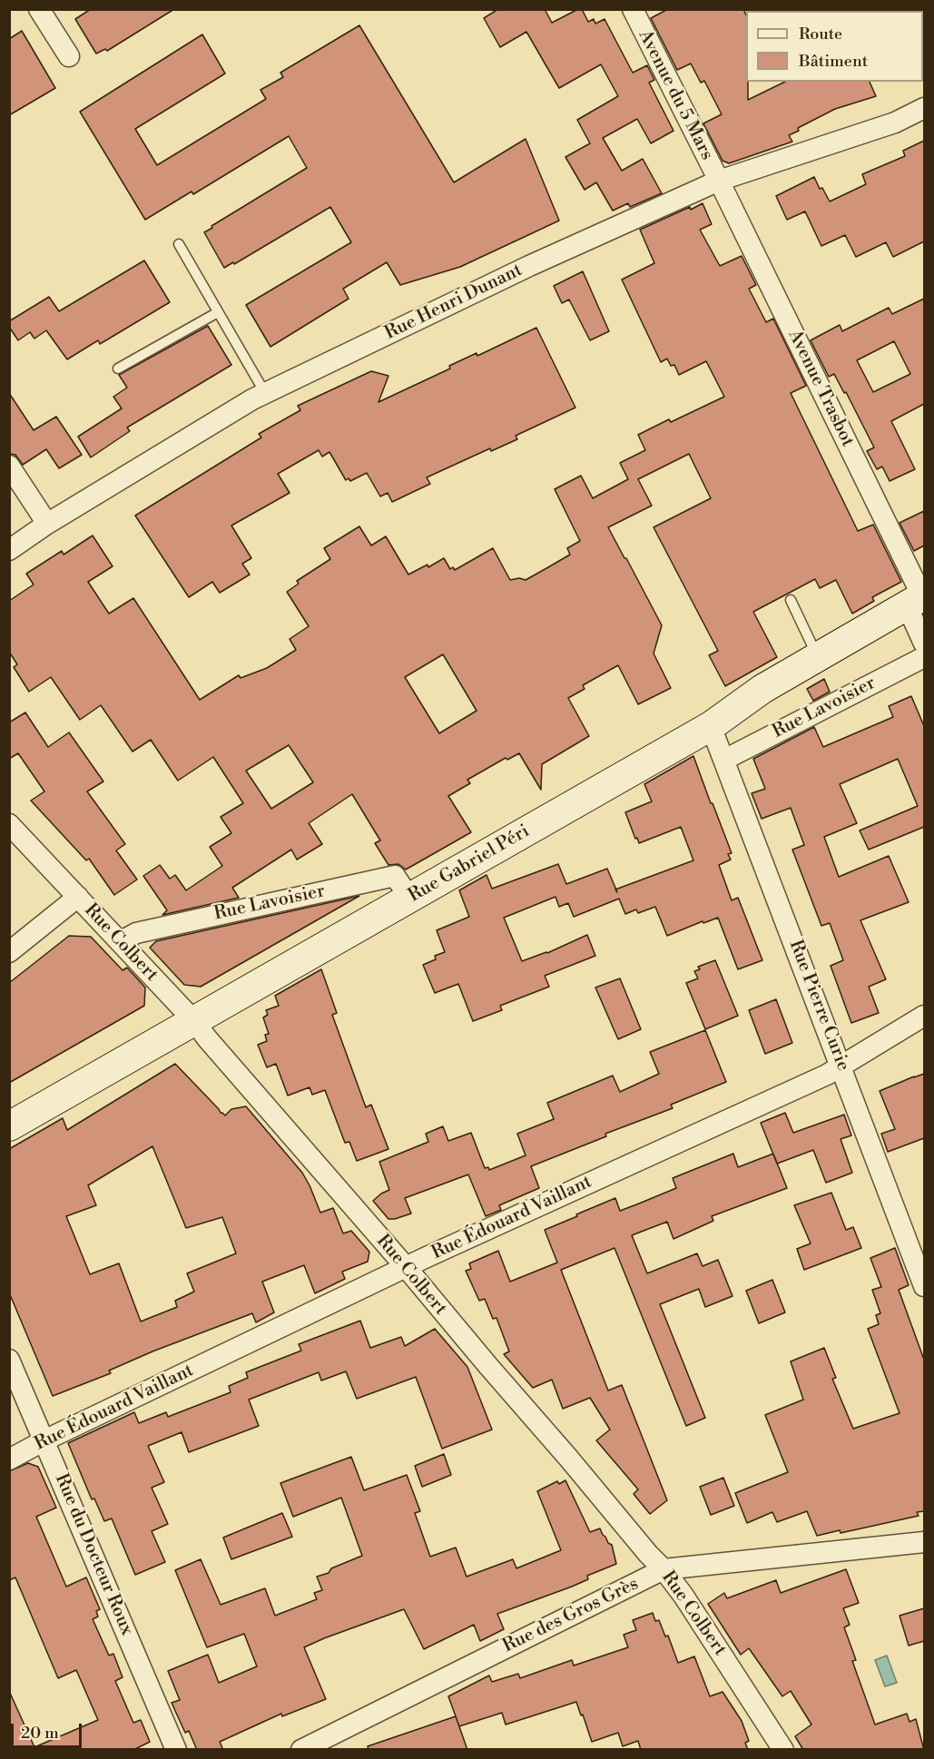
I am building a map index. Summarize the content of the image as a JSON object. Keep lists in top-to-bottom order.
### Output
{
  "streets": {
    "main road": ["Rue Gabriel Péri"],
    "street": [
      "Avenue du 5 Mars",
      "Rue Henri Dunant",
      "Avenue Trasbot",
      "Rue Lavoisier",
      "Rue Colbert",
      "Rue Pierre Curie",
      "Rue Édouard Vaillant",
      "Rue du Docteur Roux",
      "Rue des Gros Grès"
    ]
  },
  "crossings": [
    ["Avenue du 5 Mars", "Rue Henri Dunant"],
    ["Avenue du 5 Mars", "Avenue Trasbot"],
    ["Rue Henri Dunant", "Avenue Trasbot"],
    ["Avenue Trasbot", "Rue Gabriel Péri"],
    ["Rue Lavoisier", "Rue Gabriel Péri"],
    ["Rue Lavoisier", "Rue Colbert"],
    ["Rue Lavoisier", "Rue Pierre Curie"],
    ["Rue Gabriel Péri", "Rue Colbert"],
    ["Rue Gabriel Péri", "Rue Pierre Curie"],
    ["Rue Colbert", "Rue Édouard Vaillant"],
    ["Rue Colbert", "Rue des Gros Grès"],
    ["Rue Pierre Curie", "Rue Édouard Vaillant"],
    ["Rue Édouard Vaillant", "Rue du Docteur Roux"]
  ],
  "legend": ["Route", "Bâtiment"],
  "scale_bar": "20 m"
}
